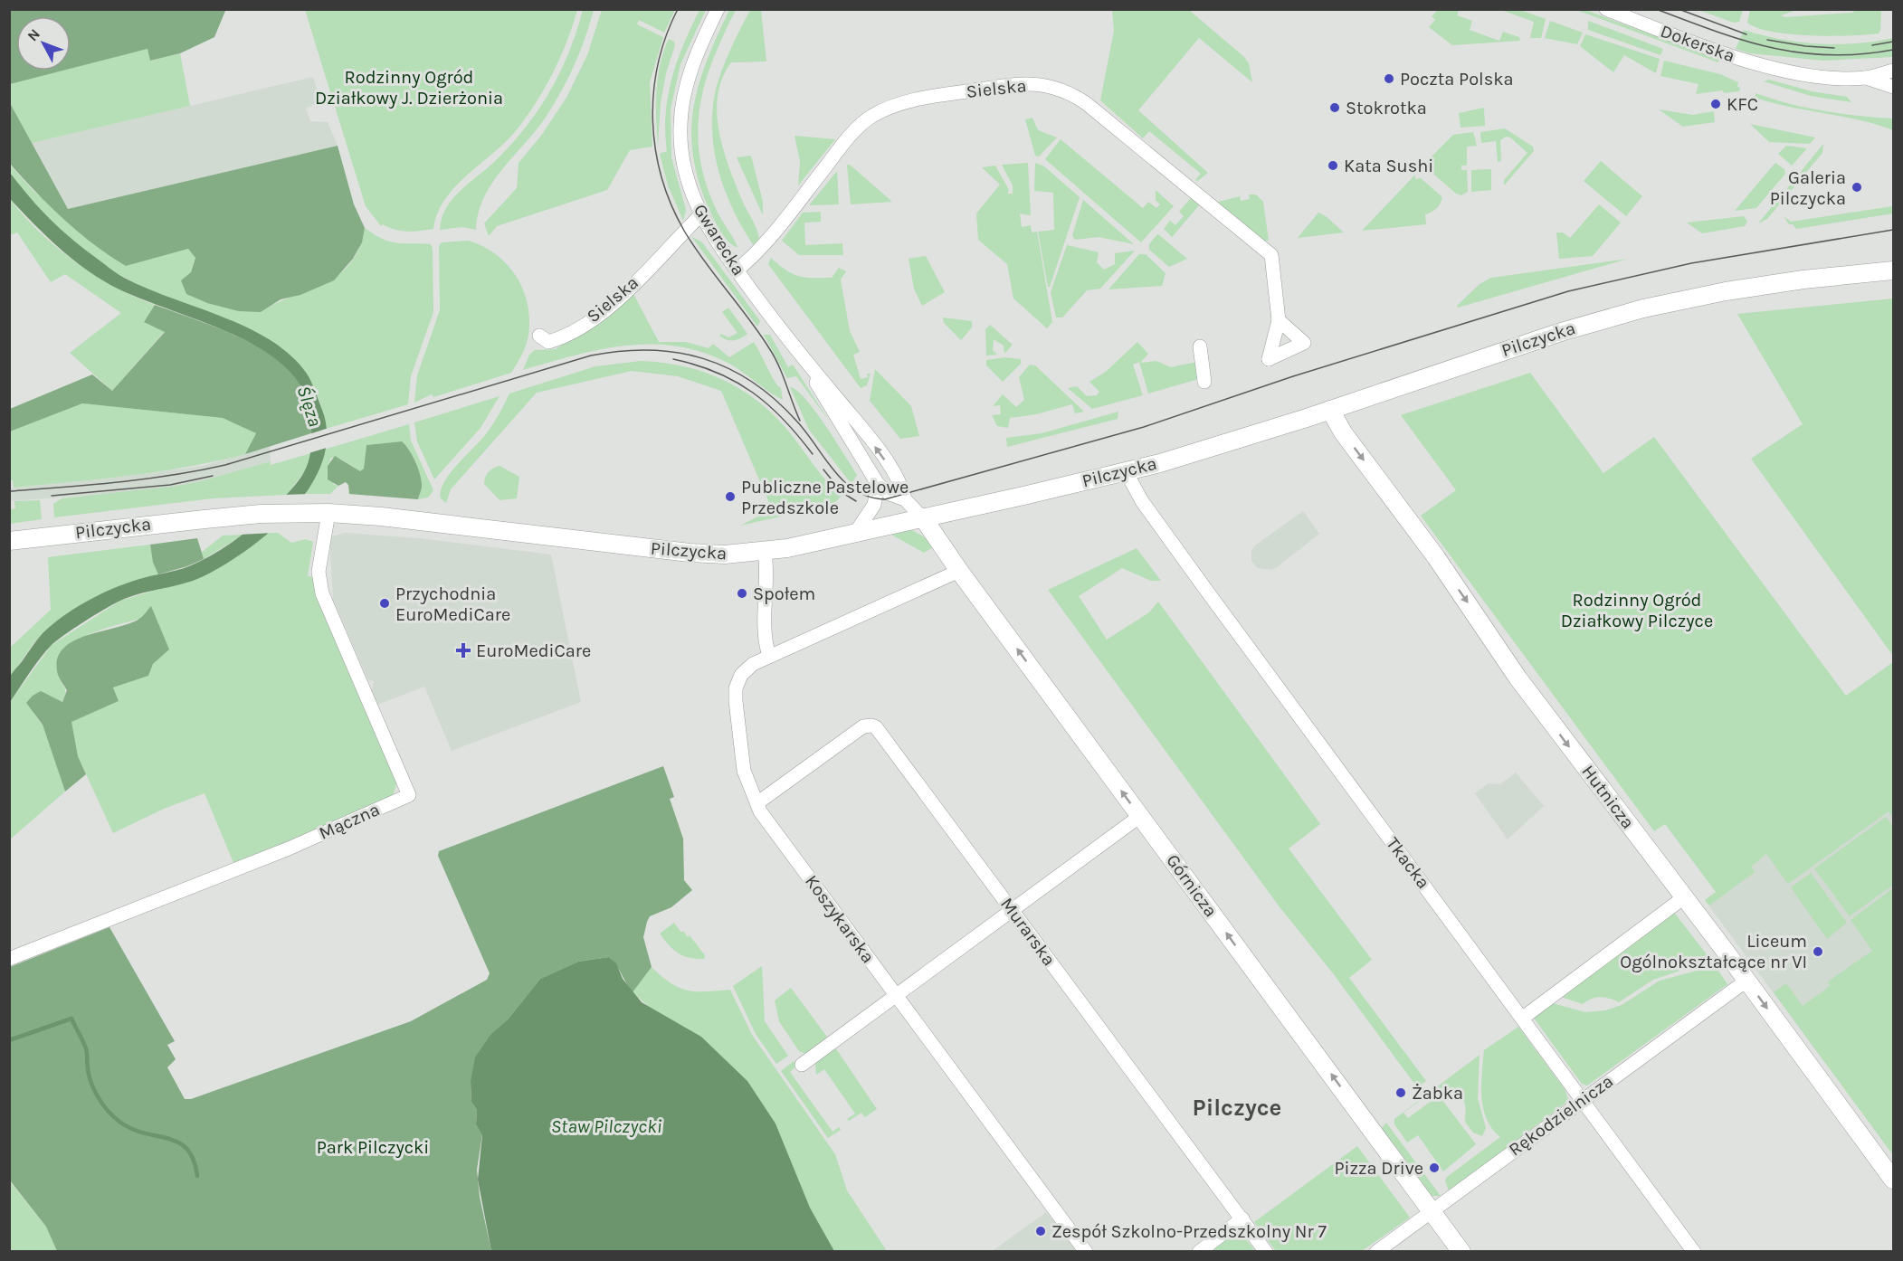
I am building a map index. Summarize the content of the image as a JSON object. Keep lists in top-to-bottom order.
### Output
{
  "streets": {
    "street": [
      "Dokerska",
      "Sielska",
      "Gwarecka",
      "Pilczycka",
      "Hutnicza",
      "Mączna",
      "Tkacka",
      "Górnicza",
      "Koszykarska",
      "Murarska",
      "Rękodzielnicza"
    ]
  },
  "crossings": [
    ["Sielska", "Gwarecka"],
    ["Gwarecka", "Pilczycka"],
    ["Gwarecka", "Górnicza"],
    ["Pilczycka", "Hutnicza"],
    ["Pilczycka", "Mączna"],
    ["Pilczycka", "Tkacka"],
    ["Pilczycka", "Górnicza"],
    ["Hutnicza", "Rękodzielnicza"],
    ["Tkacka", "Rękodzielnicza"],
    ["Górnicza", "Koszykarska"],
    ["Górnicza", "Rękodzielnicza"],
    ["Koszykarska", "Murarska"]
  ],
  "one_way": ["Hutnicza", "Górnicza"],
  "districts": ["Pilczyce"],
  "water": ["Ślęza", "Staw Pilczycki"],
  "parks": ["Rodzinny Ogród Działkowy J. Dzierżonia", "Rodzinny Ogród Działkowy Pilczyce", "Park Pilczycki"],
  "places": {
    "other": [
      "Poczta Polska",
      "KFC",
      "Stokrotka",
      "Kata Sushi",
      "Galeria Pilczycka",
      "Publiczne Pastelowe Przedszkole",
      "Społem",
      "Przychodnia EuroMediCare",
      "Liceum Ogólnokształcące nr VI",
      "Żabka",
      "Pizza Drive",
      "Zespół Szkolno-Przedszkolny Nr 7"
    ],
    "health": ["EuroMediCare"]
  },
  "north": "top left"
}
